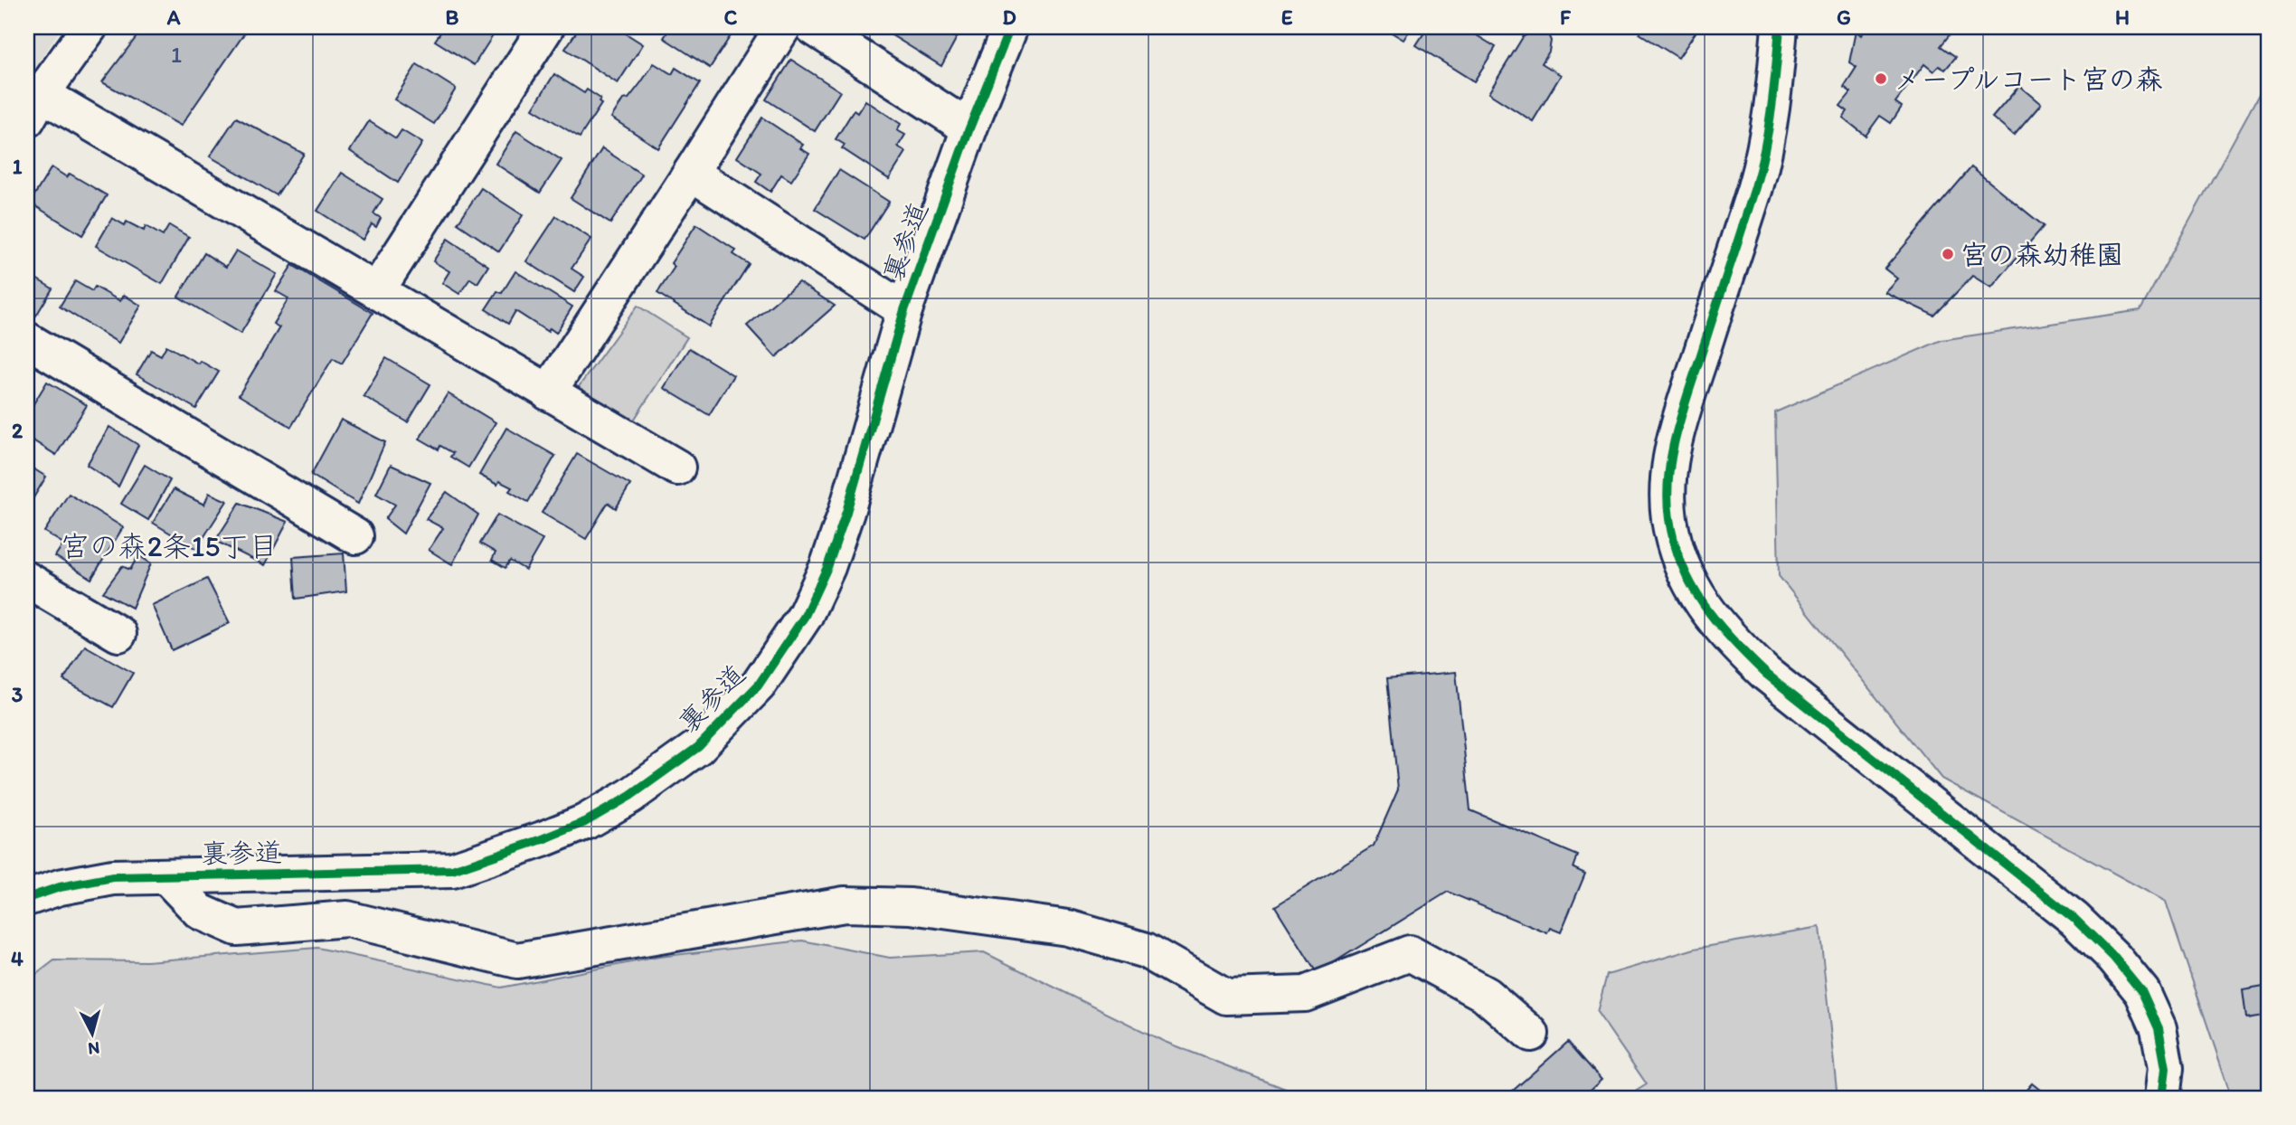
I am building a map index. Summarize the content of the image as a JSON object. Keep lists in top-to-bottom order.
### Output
{
  "streets": {
    "street": ["裏参道"]
  },
  "districts": ["宮の森2条15丁目"],
  "places": ["メープルコート宮の森", "宮の森幼稚園"],
  "house_numbers": ["1"],
  "north": "bottom",
  "grid": {
    "columns": [
      "A",
      "B",
      "C",
      "D",
      "E",
      "F",
      "G",
      "H"
    ],
    "rows": [
      "1",
      "2",
      "3",
      "4"
    ]
  }
}
